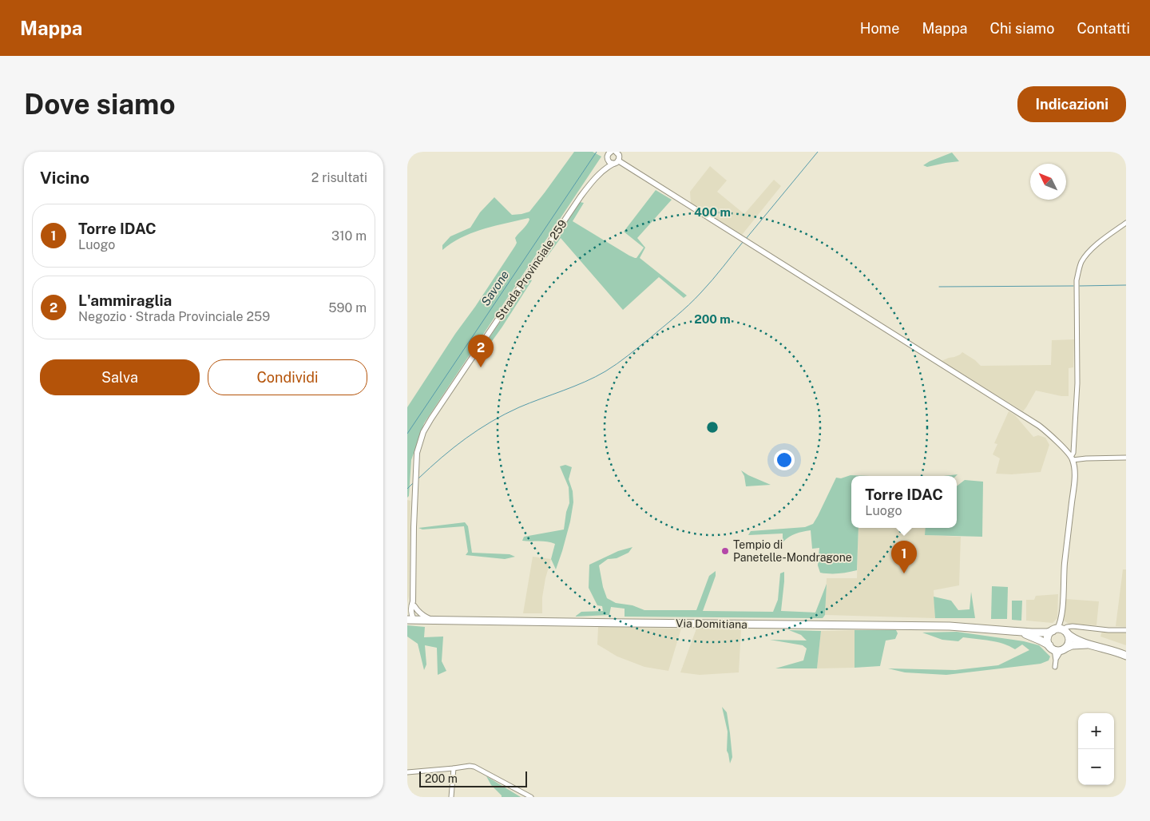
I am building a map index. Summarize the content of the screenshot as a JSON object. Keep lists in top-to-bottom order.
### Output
{
  "streets": {
    "main road": ["Via Domitiana"],
    "street": ["Strada Provinciale 259"]
  },
  "water": ["Savone"],
  "places": ["Tempio di Panetelle-Mondragone"],
  "scale_bar": "200 m",
  "north": "top left",
  "page": {
    "header": "Mappa",
    "nav": [
      "Home",
      "Mappa",
      "Chi siamo",
      "Contatti"
    ],
    "buttons": [
      "Indicazioni",
      ["Salva", "Condividi"]
    ],
    "title": "Dove siamo",
    "heading": ["Vicino", "2 risultati"],
    "list": [
      {
        "mark": "1",
        "name": "Torre IDAC",
        "note": "Luogo",
        "value": "310 m"
      },
      {
        "mark": "2",
        "name": "L'ammiraglia",
        "note": "Negozio · Strada Provinciale 259",
        "value": "590 m"
      }
    ],
    "pins": ["2", "1"],
    "popup": ["Torre IDAC", "Luogo"],
    "map_buttons": ["+", "−"],
    "scale": "200 m"
  },
  "rings": ["400 m", "200 m"]
}
